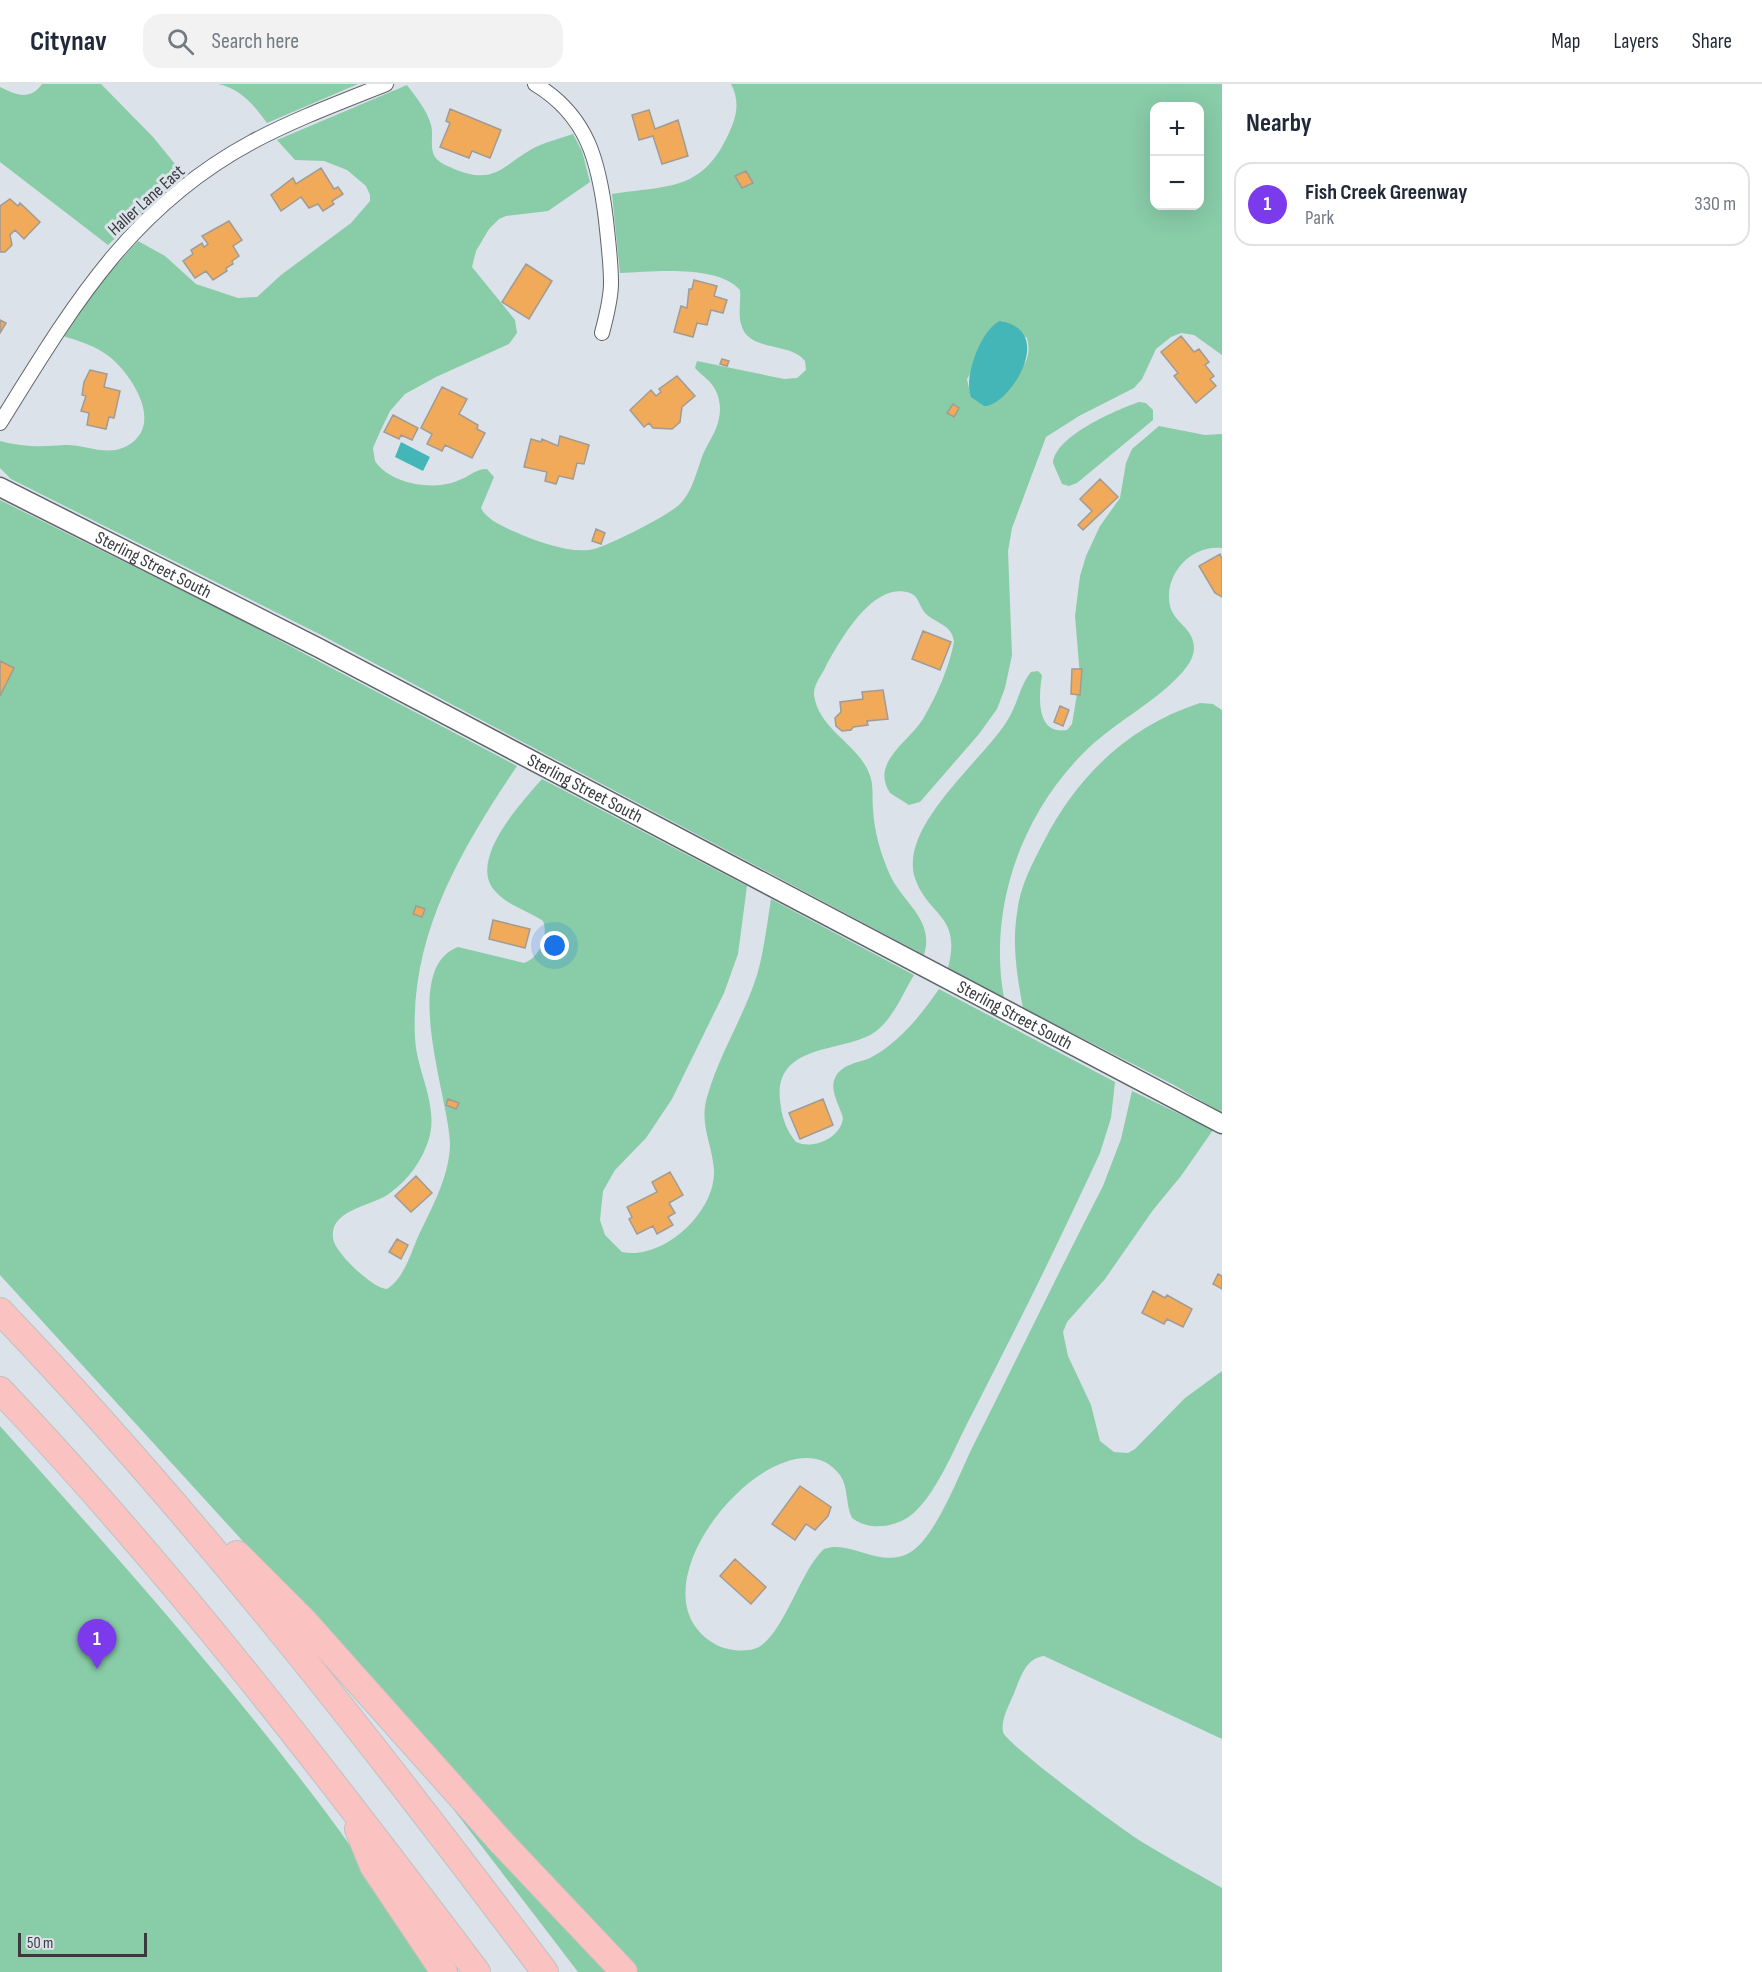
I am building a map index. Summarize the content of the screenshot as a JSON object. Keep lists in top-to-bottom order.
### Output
{
  "streets": {
    "street": ["Haller Lane East", "Sterling Street South"]
  },
  "scale_bar": "50 m",
  "page": {
    "header": "Citynav",
    "search": "Search here",
    "nav": ["Map", "Layers", "Share"],
    "heading": "Nearby",
    "map_buttons": ["+", "−"],
    "list": [
      {
        "mark": "1",
        "name": "Fish Creek Greenway",
        "note": "Park",
        "value": "330 m"
      }
    ],
    "pins": "1",
    "scale": "50 m"
  }
}
